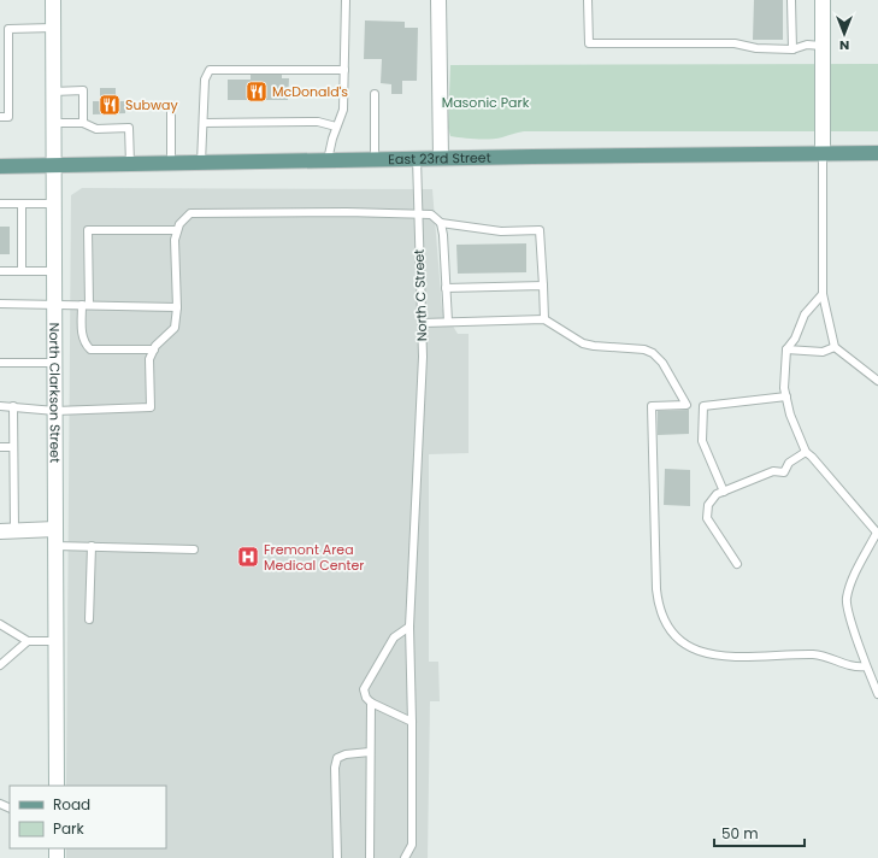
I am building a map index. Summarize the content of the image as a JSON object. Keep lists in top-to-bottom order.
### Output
{
  "streets": {
    "main road": ["East 23rd Street"],
    "street": ["North Clarkson Street"],
    "lane": ["North C Street"]
  },
  "crossings": [
    ["East 23rd Street", "North C Street"],
    ["East 23rd Street", "North Clarkson Street"]
  ],
  "parks": ["Masonic Park"],
  "places": {
    "restaurant": ["McDonald's", "Subway"],
    "hospital": ["Fremont Area Medical Center"]
  },
  "legend": ["Road", "Park"],
  "scale_bar": "50 m",
  "north": "bottom"
}
